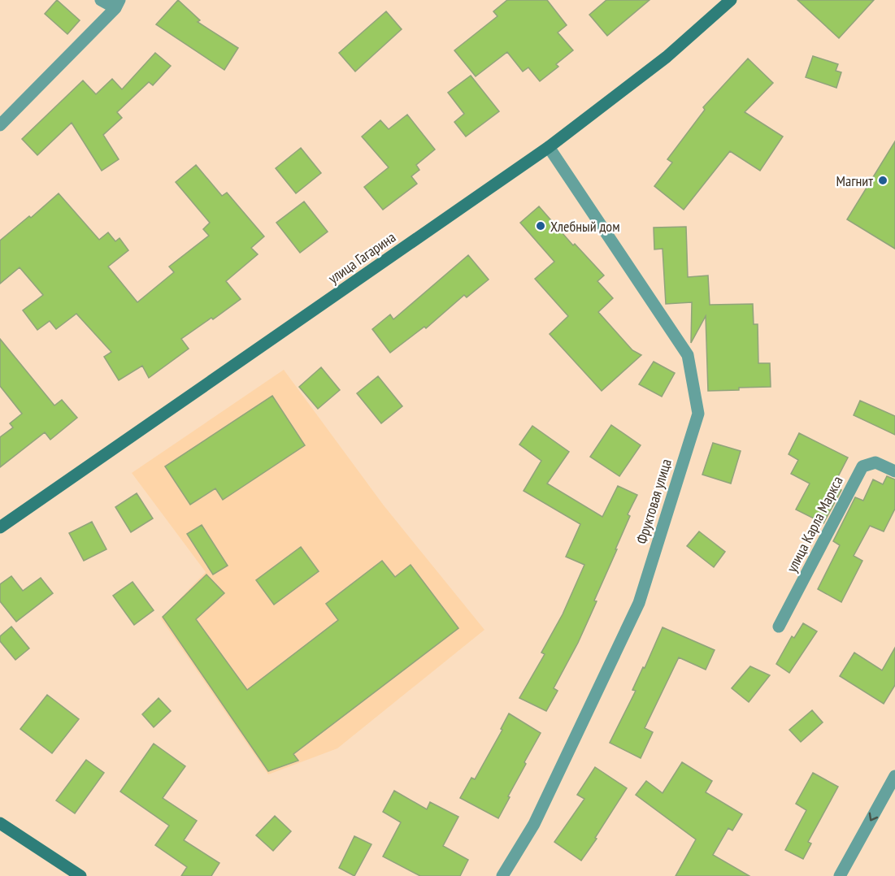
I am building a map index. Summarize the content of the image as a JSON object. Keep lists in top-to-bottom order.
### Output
{
  "streets": {
    "street": ["улица Гагарина", "Фруктовая улица", "улица Карла Маркса"]
  },
  "crossings": [
    ["улица Гагарина", "Фруктовая улица"]
  ],
  "places": ["Магнит", "Хлебный дом"]
}
